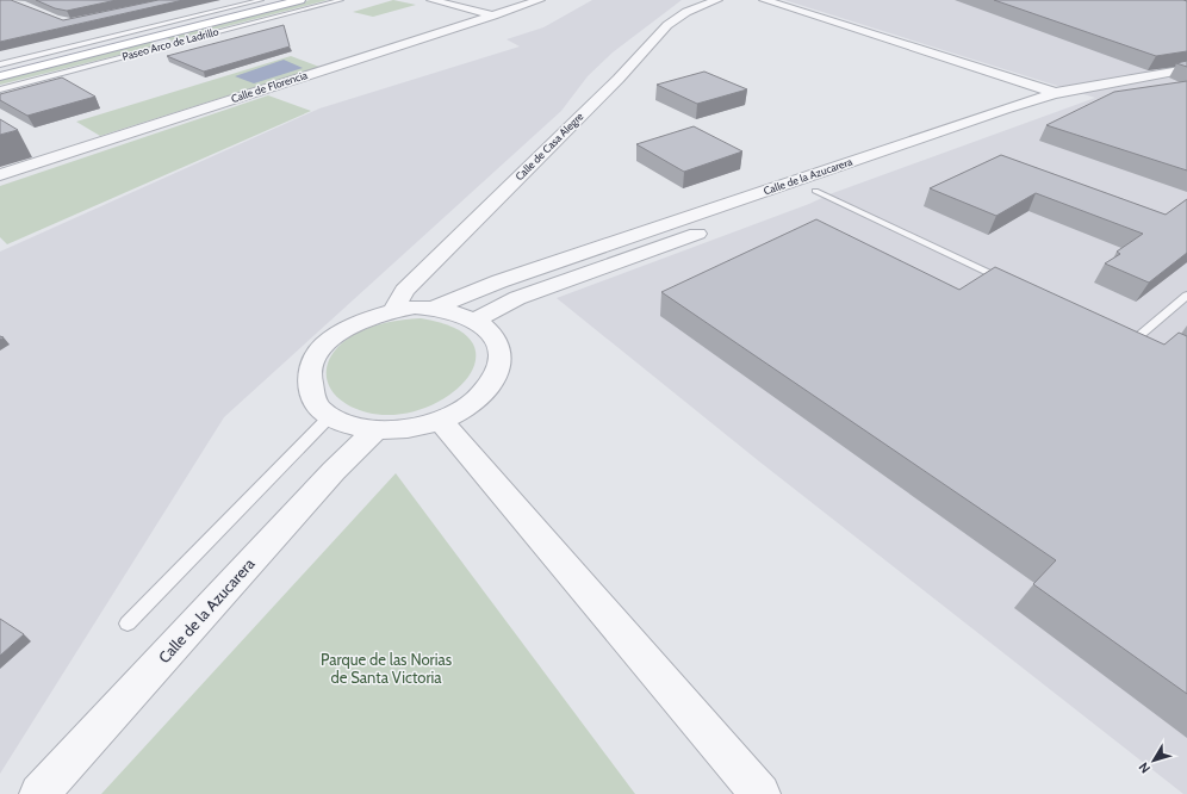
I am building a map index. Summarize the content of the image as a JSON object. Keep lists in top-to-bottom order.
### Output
{
  "streets": {
    "main road": ["Paseo Arco de Ladrillo"],
    "street": ["Calle de Florencia", "Calle de Casa Alegre", "Calle de la Azucarera"]
  },
  "crossings": [
    ["Calle de Casa Alegre", "Calle de la Azucarera"]
  ],
  "parks": ["Parque de las Norias de Santa Victoria"],
  "north": "bottom left"
}
